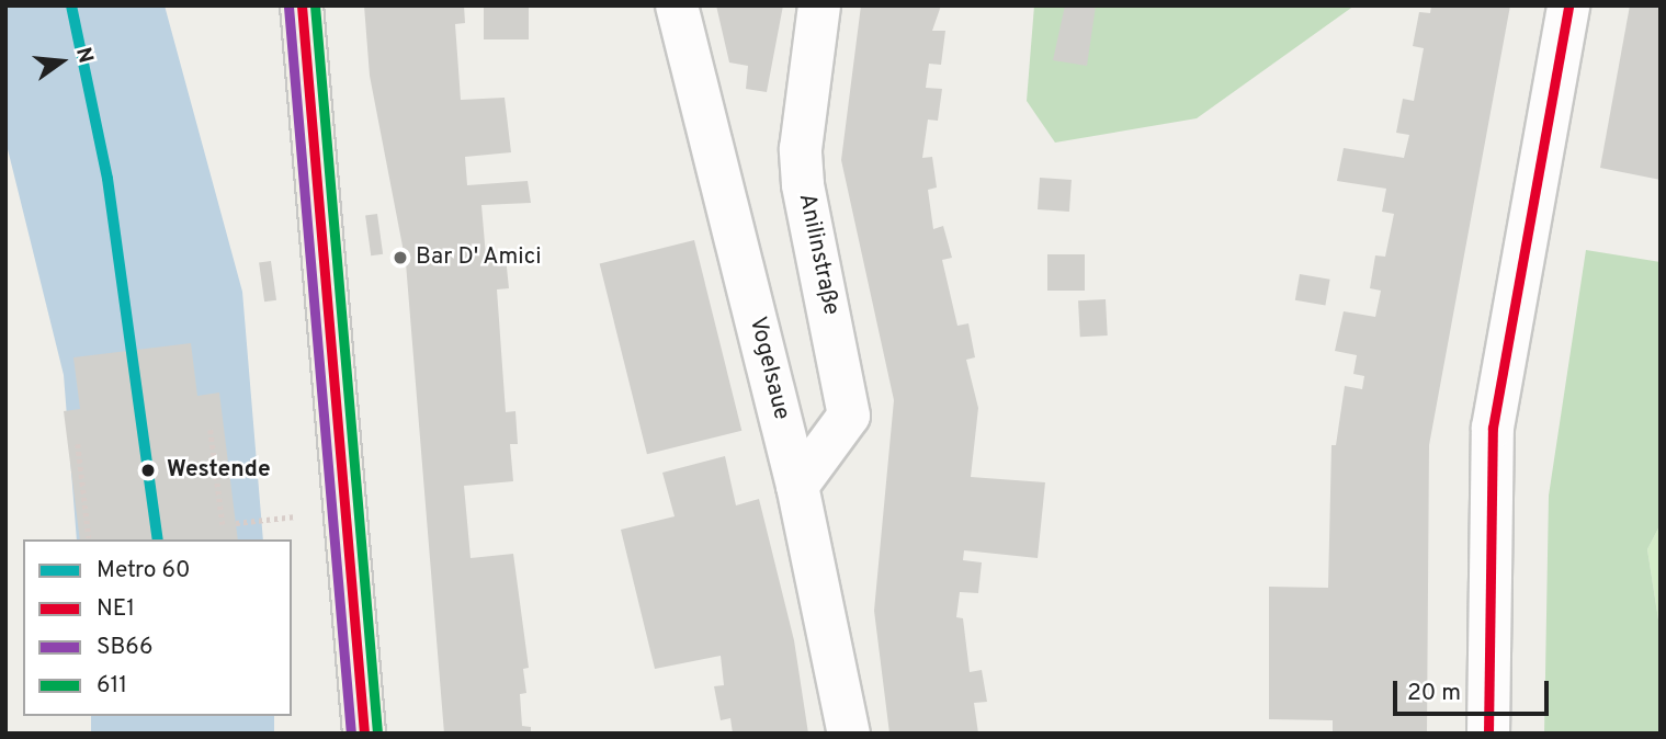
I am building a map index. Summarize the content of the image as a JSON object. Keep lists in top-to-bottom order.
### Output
{
  "streets": {
    "street": ["Anilinstraße", "Vogelsaue"]
  },
  "crossings": [
    ["Anilinstraße", "Vogelsaue"]
  ],
  "places": ["Bar D' Amici", "Westende"],
  "lines": [
    "metro line 60",
    "transit line NE1",
    "transit line 611",
    "transit line SB66"
  ],
  "legend": [
    "Metro 60",
    "NE1",
    "SB66",
    "611"
  ],
  "scale_bar": "20 m",
  "north": "right"
}
